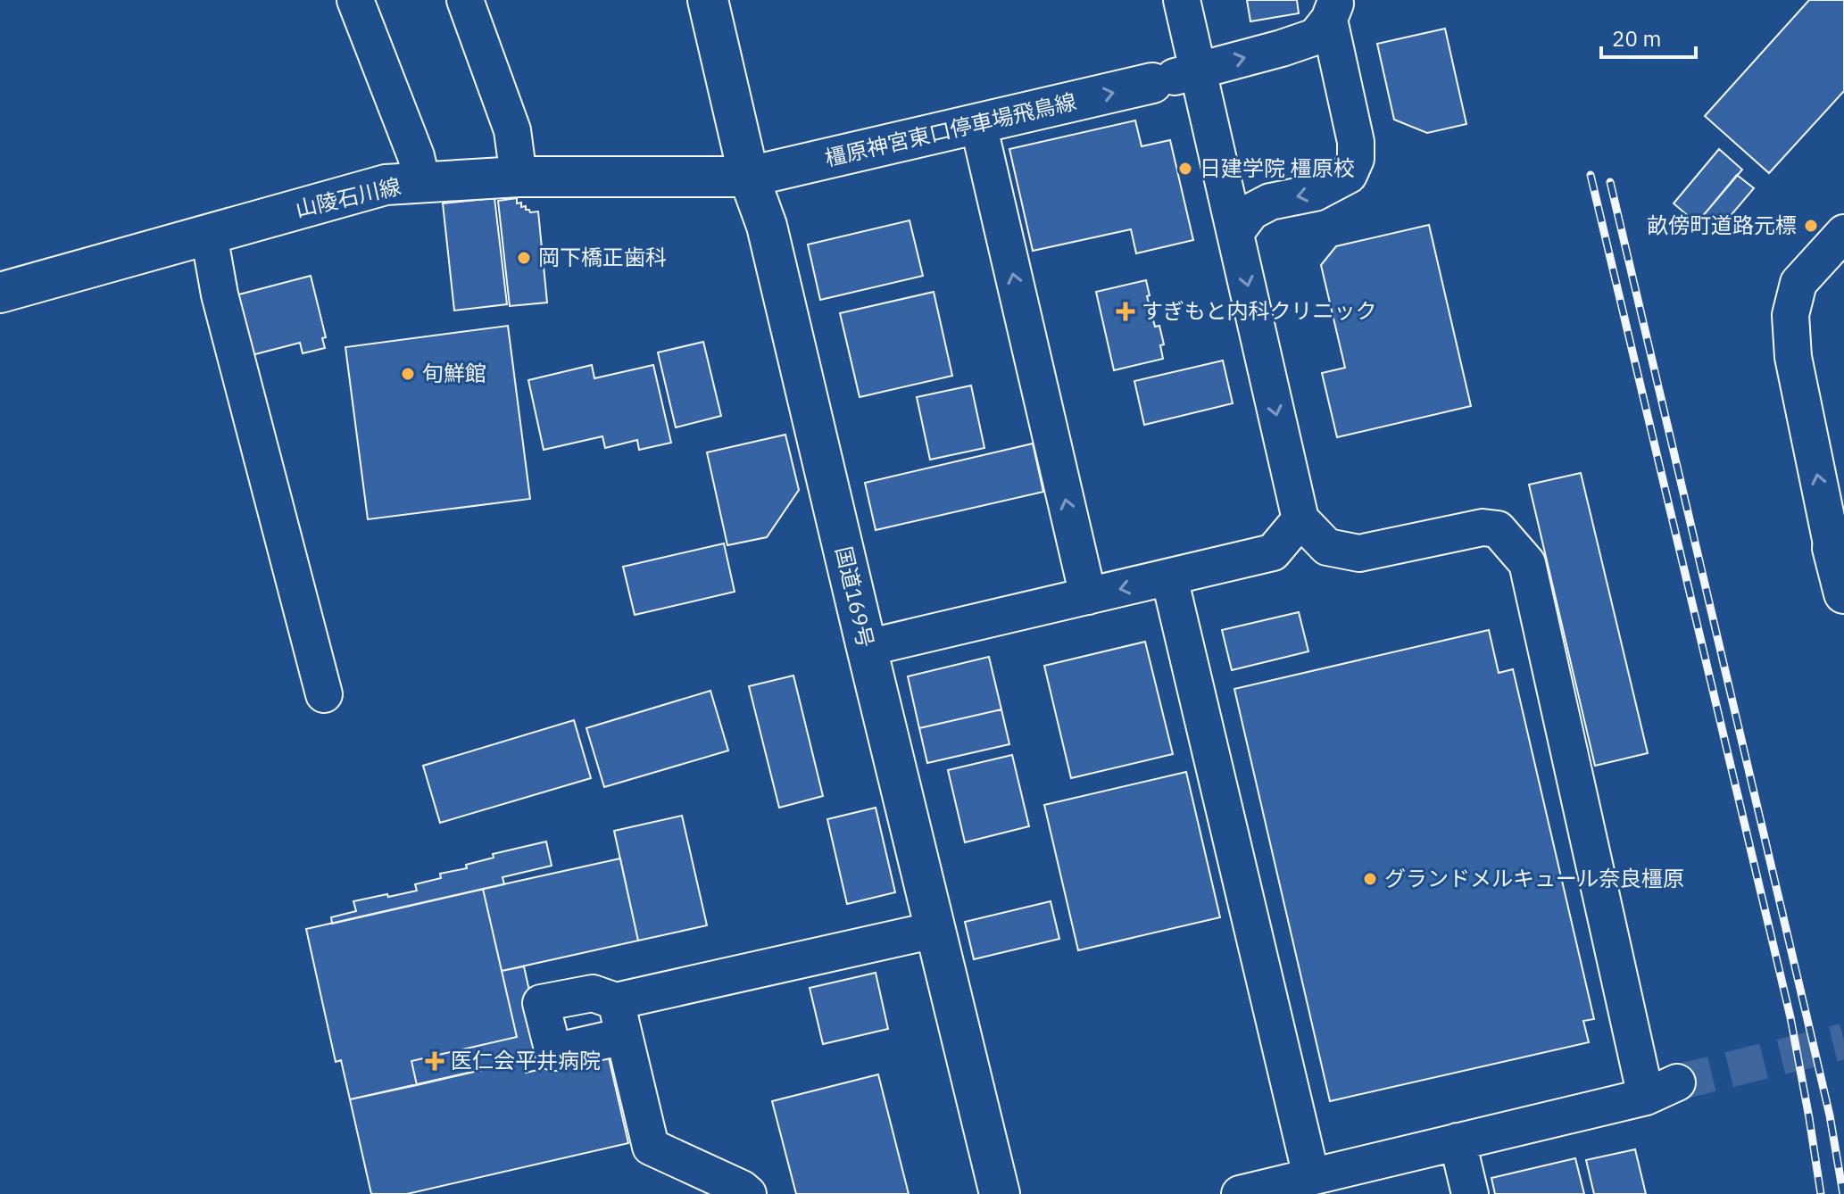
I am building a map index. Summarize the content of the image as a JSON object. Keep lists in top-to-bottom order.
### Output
{
  "streets": {
    "main road": ["橿原神宮東口停車場飛鳥線", "山陵石川線", "国道169号"]
  },
  "crossings": [
    ["橿原神宮東口停車場飛鳥線", "山陵石川線"],
    ["橿原神宮東口停車場飛鳥線", "国道169号"],
    ["山陵石川線", "国道169号"]
  ],
  "one_way": ["橿原神宮東口停車場飛鳥線"],
  "places": {
    "other": [
      "日建学院 橿原校",
      "畝傍町道路元標",
      "岡下橋正歯科",
      "旬鮮館",
      "グランドメルキュール奈良橿原"
    ],
    "health": ["すぎもと内科クリニック", "医仁会平井病院"]
  },
  "scale_bar": "20 m"
}
